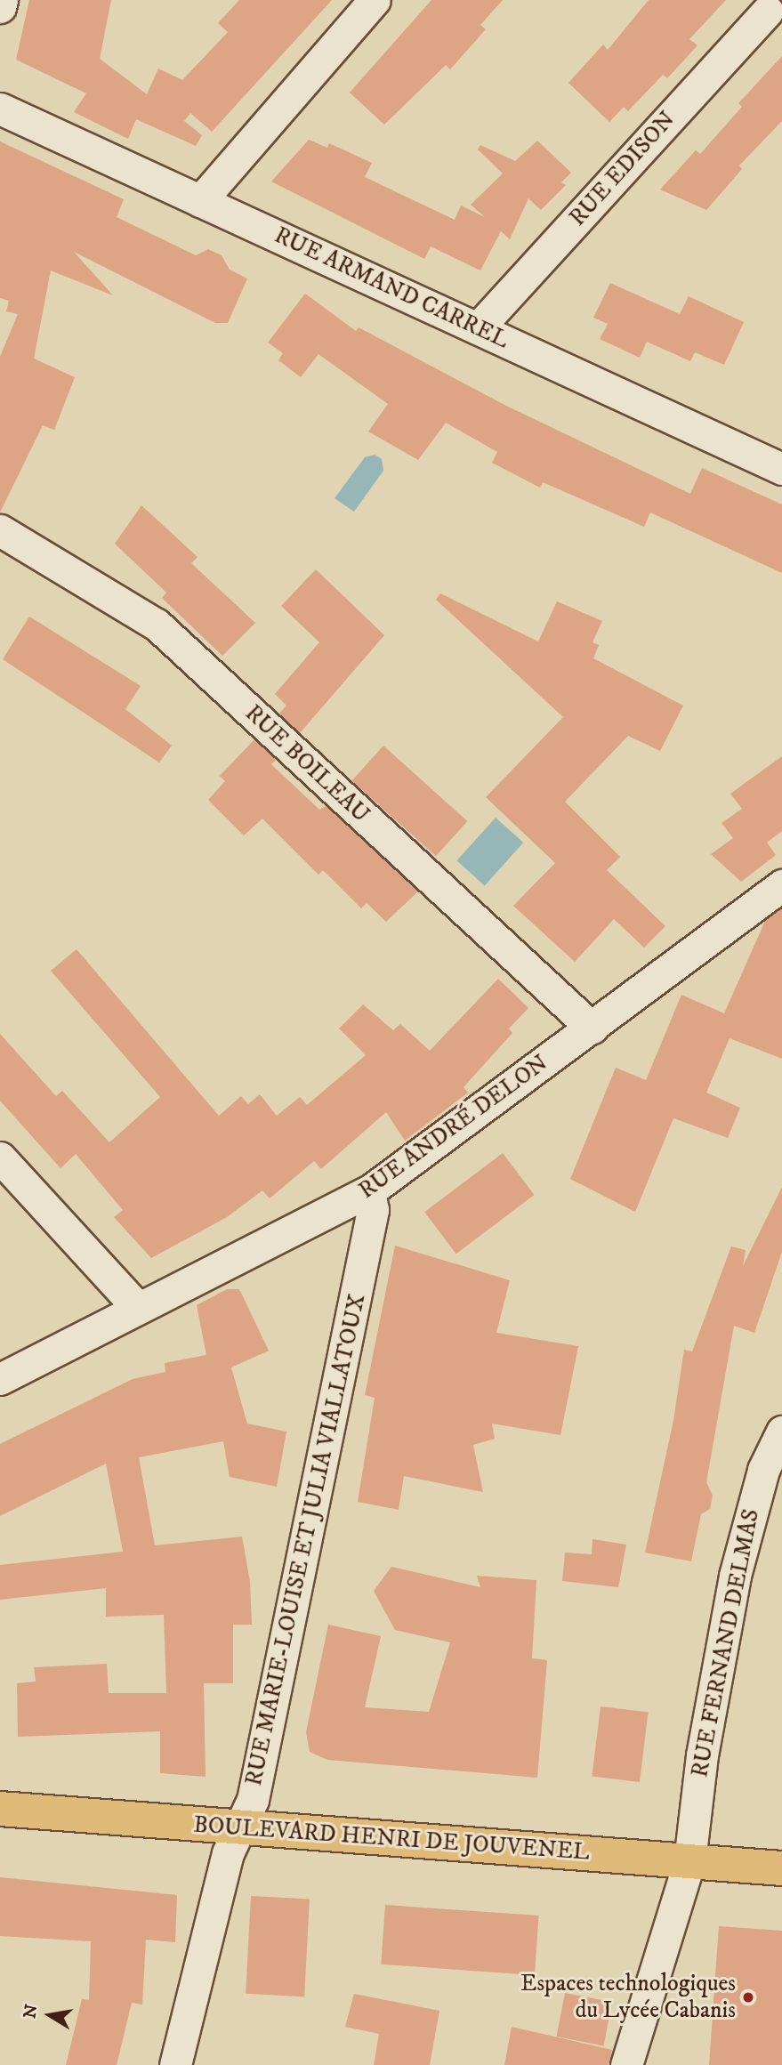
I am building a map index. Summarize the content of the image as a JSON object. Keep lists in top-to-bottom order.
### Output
{
  "streets": {
    "main road": ["BOULEVARD HENRI DE JOUVENEL"],
    "street": [
      "RUE EDISON",
      "RUE ARMAND CARREL",
      "RUE BOILEAU",
      "RUE ANDRÉ DELON",
      "RUE MARIE-LOUISE ET JULIA VIALLATOUX",
      "RUE FERNAND DELMAS"
    ]
  },
  "crossings": [
    ["RUE EDISON", "RUE ARMAND CARREL"],
    ["RUE BOILEAU", "RUE ANDRÉ DELON"],
    ["RUE ANDRÉ DELON", "RUE MARIE-LOUISE ET JULIA VIALLATOUX"],
    ["RUE MARIE-LOUISE ET JULIA VIALLATOUX", "BOULEVARD HENRI DE JOUVENEL"],
    ["RUE FERNAND DELMAS", "BOULEVARD HENRI DE JOUVENEL"]
  ],
  "places": ["Espaces technologiques du Lycée Cabanis"],
  "north": "left"
}
